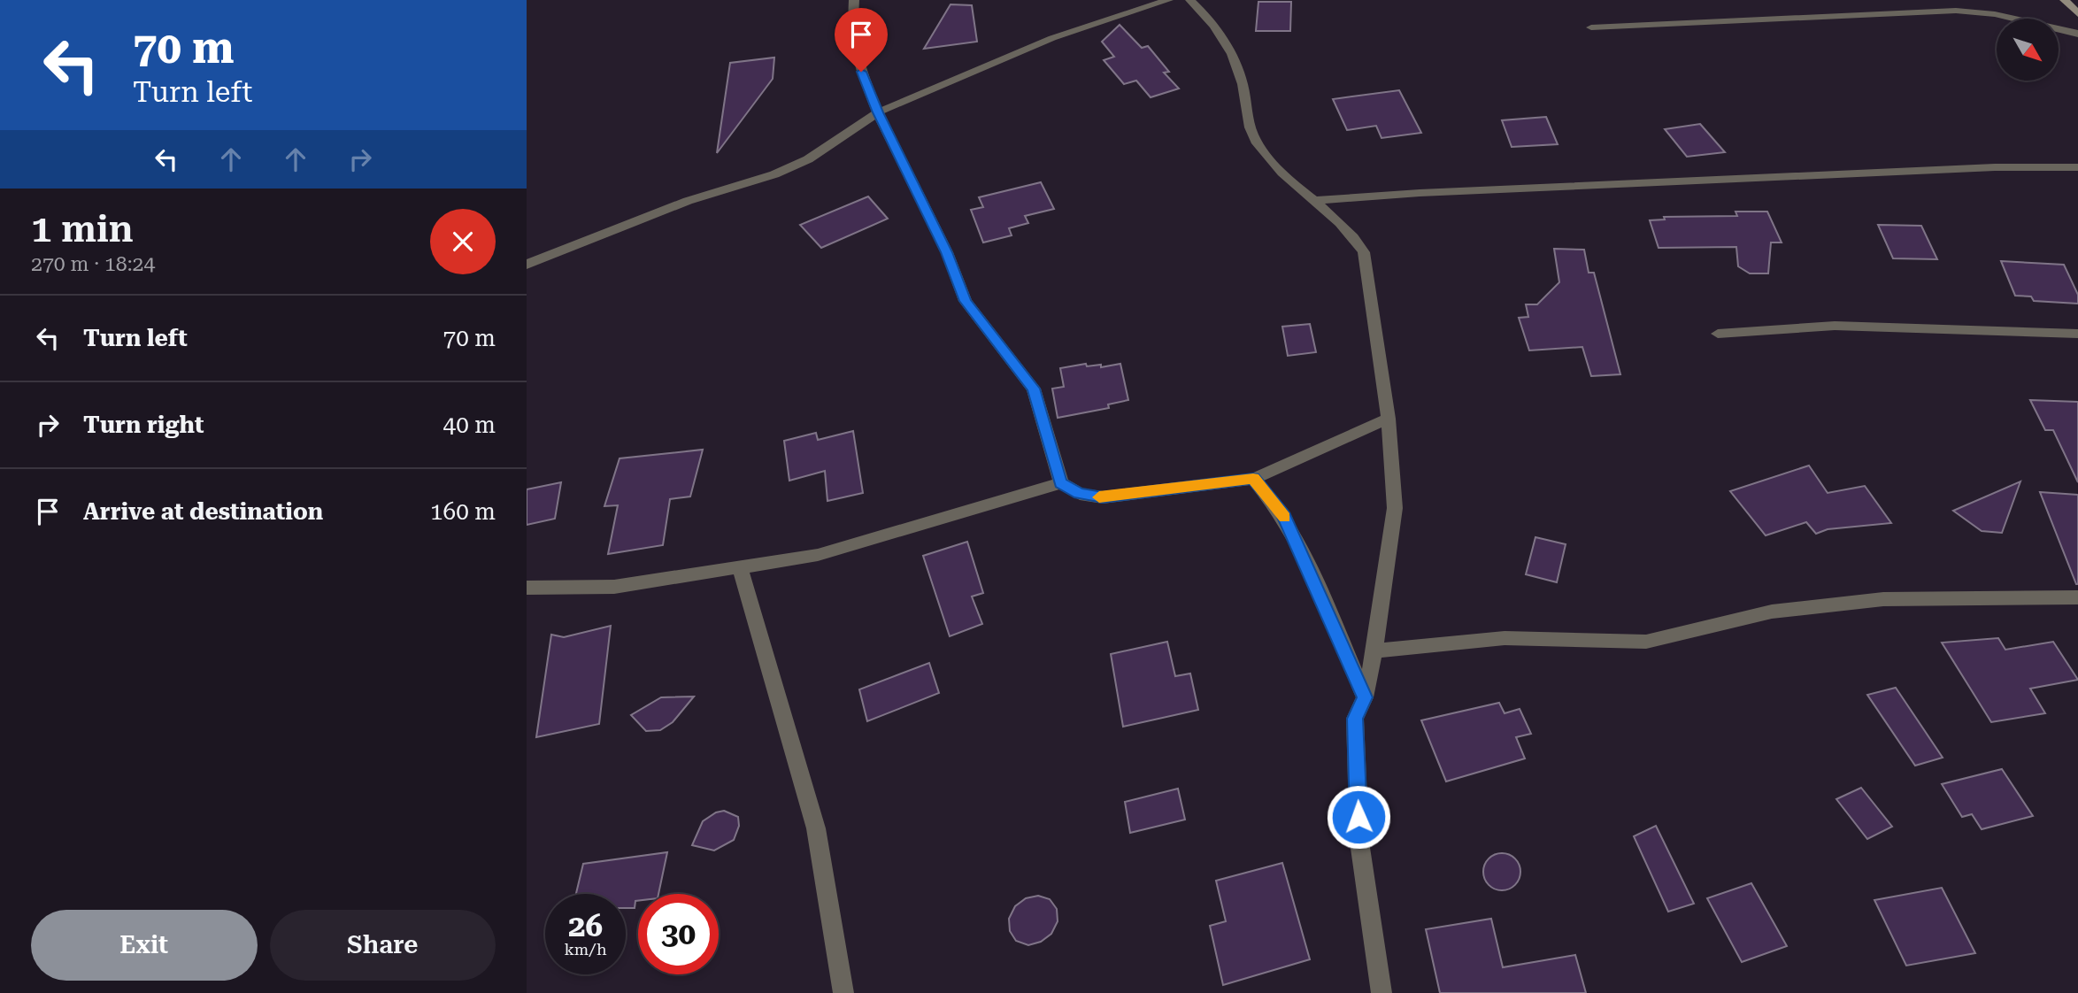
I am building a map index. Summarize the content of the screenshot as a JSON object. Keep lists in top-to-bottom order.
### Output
{
  "north": "bottom right",
  "page": {
    "turn": ["70 m", "Turn left"],
    "heading": ["1 min", "270 m · 18:24"],
    "list": [
      {
        "name": "Turn left",
        "value": "70 m"
      },
      {
        "name": "Turn right",
        "value": "40 m"
      },
      {
        "name": "Arrive at destination",
        "value": "160 m"
      }
    ],
    "speed": "26 km/h",
    "limit": "30",
    "buttons": ["Exit", "Share"]
  }
}
